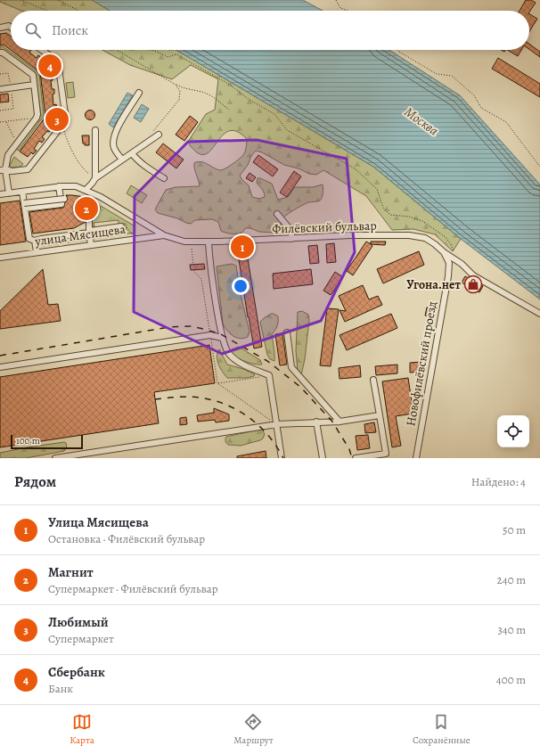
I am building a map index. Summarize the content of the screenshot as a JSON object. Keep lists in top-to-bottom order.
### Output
{
  "streets": {
    "street": ["Филёвский бульвар", "улица Мясищева", "Новофилёвский проезд"]
  },
  "crossings": [
    ["Филёвский бульвар", "улица Мясищева"],
    ["Филёвский бульвар", "Новофилёвский проезд"]
  ],
  "water": ["Москва"],
  "places": {
    "shop": ["Угона.нет"]
  },
  "scale_bar": "100 m",
  "page": {
    "search": "Поиск",
    "pins": [
      "4",
      "3",
      "2",
      "1"
    ],
    "scale": "100 m",
    "heading": ["Рядом", "Найдено: 4"],
    "list": [
      {
        "mark": "1",
        "name": "Улица Мясищева",
        "note": "Остановка · Филёвский бульвар",
        "value": "50 m"
      },
      {
        "mark": "2",
        "name": "Магнит",
        "note": "Супермаркет · Филёвский бульвар",
        "value": "240 m"
      },
      {
        "mark": "3",
        "name": "Любимый",
        "note": "Супермаркет",
        "value": "340 m"
      },
      {
        "mark": "4",
        "name": "Сбербанк",
        "note": "Банк",
        "value": "400 m"
      }
    ],
    "nav": ["Карта", "Маршрут", "Сохранённые"]
  }
}
